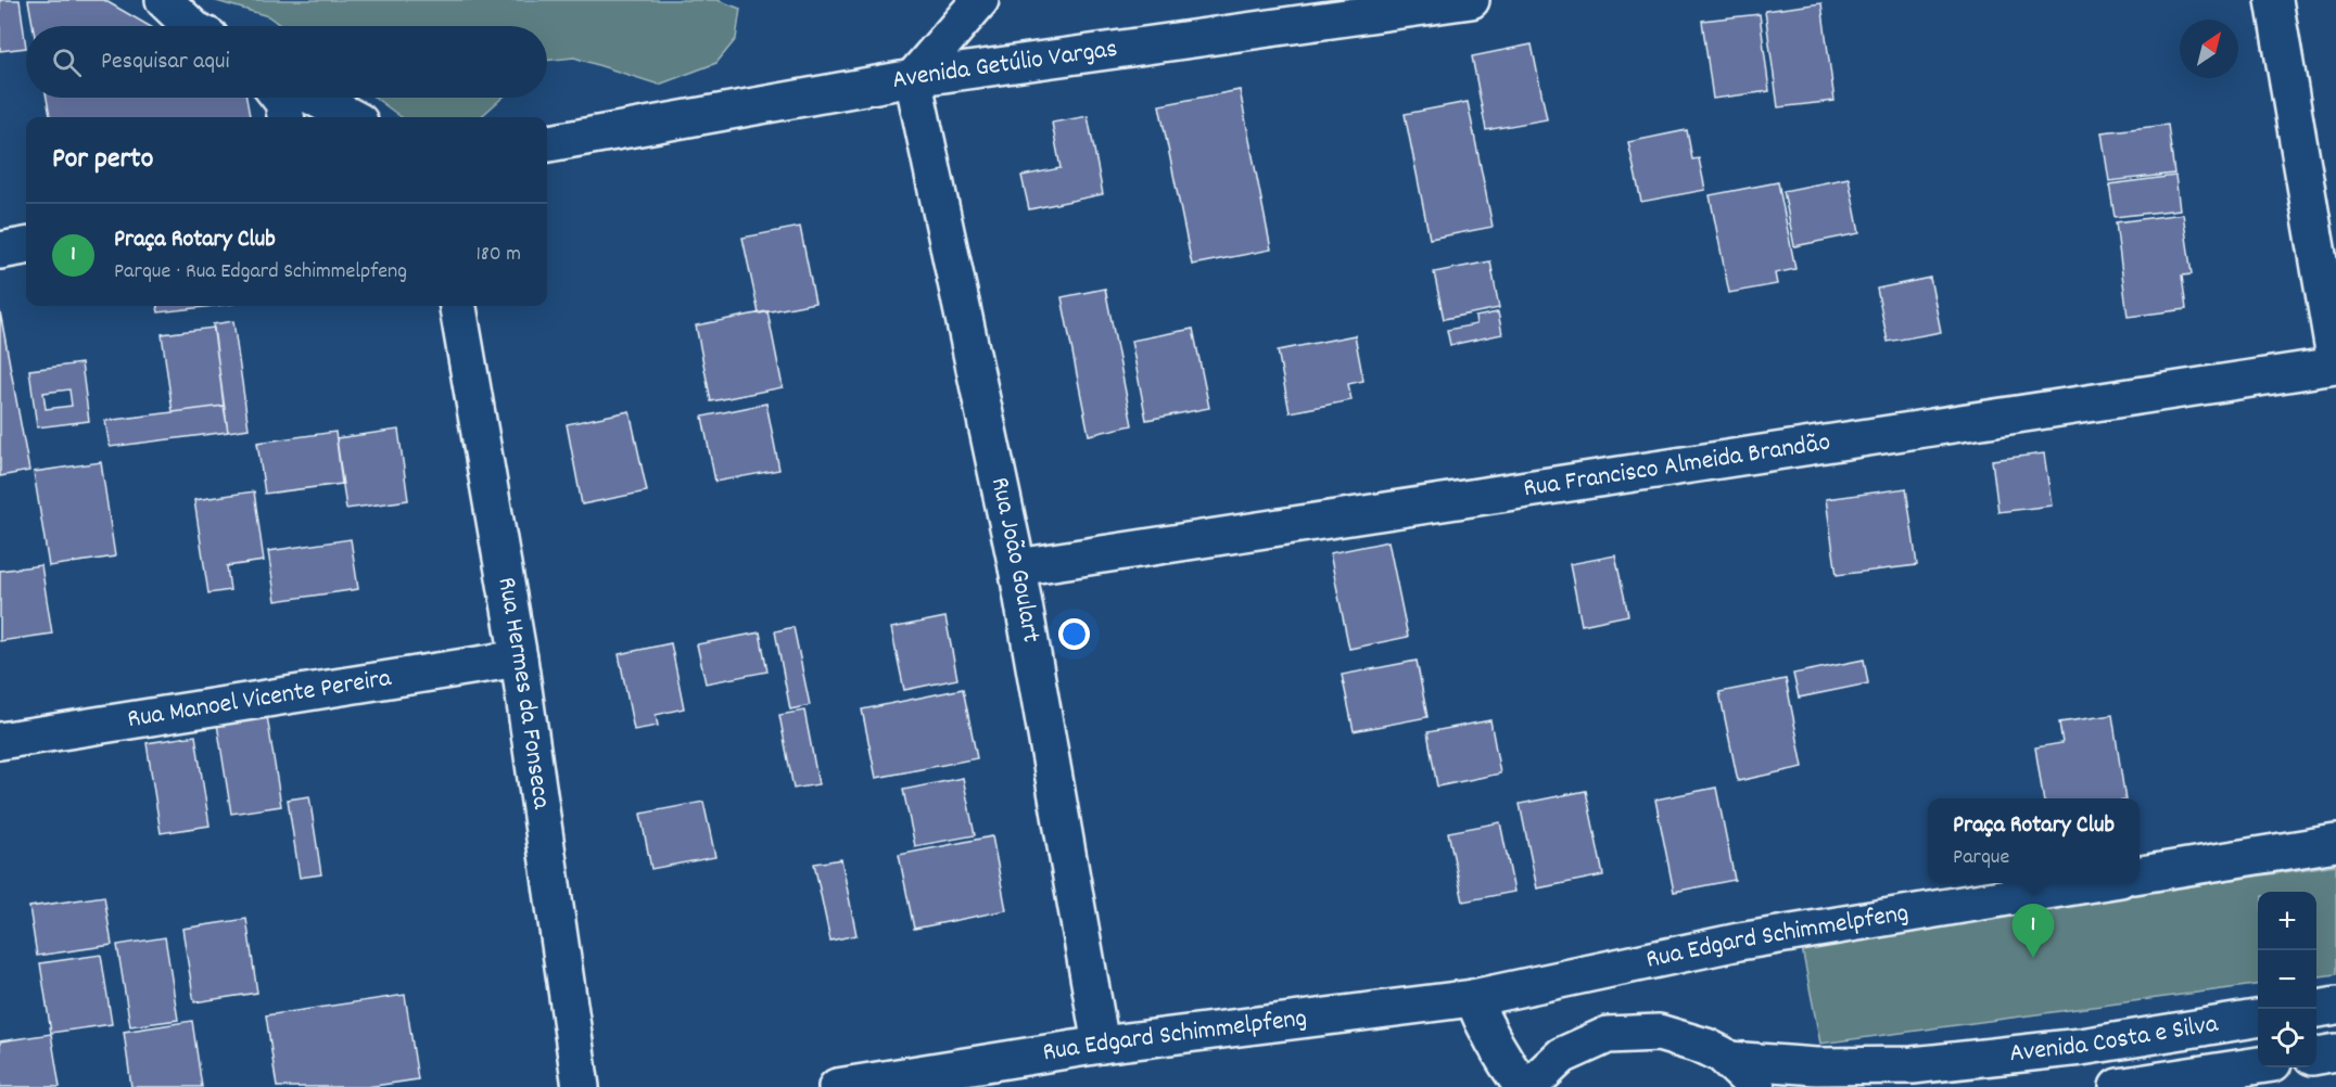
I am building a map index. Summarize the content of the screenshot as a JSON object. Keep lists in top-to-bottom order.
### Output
{
  "streets": {
    "street": [
      "Avenida Getúlio Vargas",
      "Rua Francisco Almeida Brandão",
      "Rua João Goulart",
      "Rua Hermes da Fonseca",
      "Rua Manoel Vicente Pereira",
      "Rua Edgard Schimmelpfeng",
      "Avenida Costa e Silva"
    ]
  },
  "crossings": [
    ["Avenida Getúlio Vargas", "Rua João Goulart"],
    ["Rua Francisco Almeida Brandão", "Rua João Goulart"],
    ["Rua João Goulart", "Rua Edgard Schimmelpfeng"],
    ["Rua Hermes da Fonseca", "Rua Manoel Vicente Pereira"]
  ],
  "north": "top right",
  "page": {
    "search": "Pesquisar aqui",
    "heading": "Por perto",
    "list": [
      {
        "mark": "1",
        "name": "Praça Rotary Club",
        "note": "Parque · Rua Edgard Schimmelpfeng",
        "value": "180 m"
      }
    ],
    "popup": ["Praça Rotary Club", "Parque"],
    "map_buttons": ["+", "−"],
    "pins": "1"
  }
}
